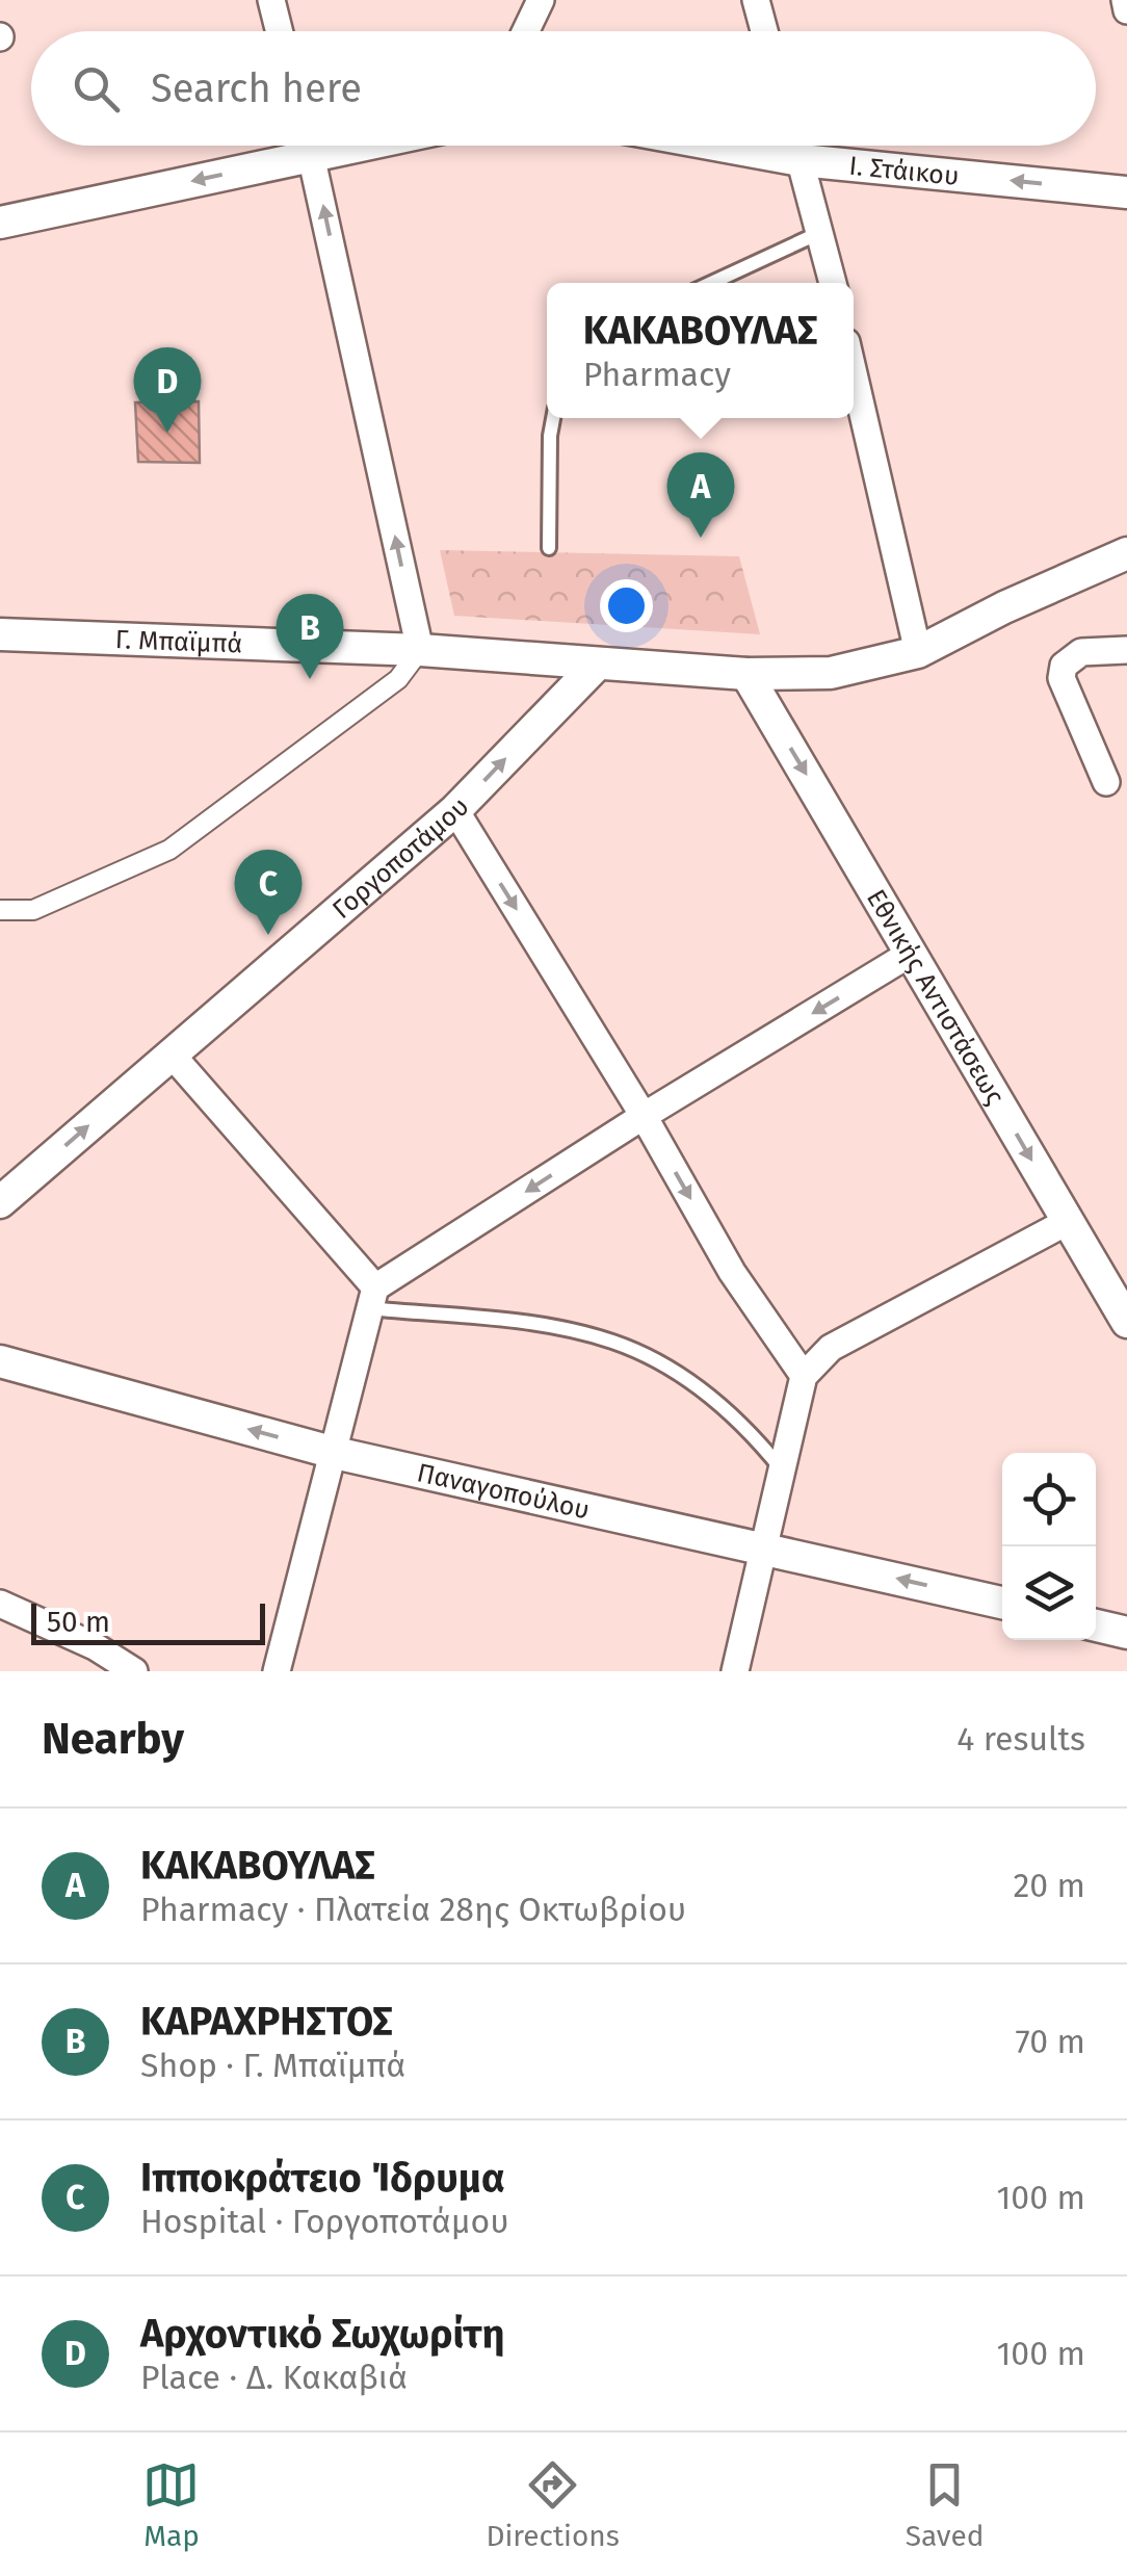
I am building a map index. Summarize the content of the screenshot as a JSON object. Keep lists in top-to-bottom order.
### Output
{
  "streets": {
    "street": [
      "Ι. Στάικου",
      "Γ. Μπαϊμπά",
      "Γοργοποτάμου",
      "Εθνικής Αντιστάσεως",
      "Παναγοπούλου"
    ]
  },
  "crossings": [
    ["Γ. Μπαϊμπά", "Γοργοποτάμου"],
    ["Γ. Μπαϊμπά", "Εθνικής Αντιστάσεως"]
  ],
  "one_way": ["Ι. Στάικου", "Εθνικής Αντιστάσεως", "Παναγοπούλου"],
  "scale_bar": "50 m",
  "page": {
    "search": "Search here",
    "popup": ["ΚΑΚΑΒΟΥΛΑΣ", "Pharmacy"],
    "pins": [
      "D",
      "A",
      "B",
      "C"
    ],
    "scale": "50 m",
    "heading": ["Nearby", "4 results"],
    "list": [
      {
        "mark": "A",
        "name": "ΚΑΚΑΒΟΥΛΑΣ",
        "note": "Pharmacy · Πλατεία 28ης Οκτωβρίου",
        "value": "20 m"
      },
      {
        "mark": "B",
        "name": "ΚΑΡΑΧΡΗΣΤΟΣ",
        "note": "Shop · Γ. Μπαϊμπά",
        "value": "70 m"
      },
      {
        "mark": "C",
        "name": "Ιπποκράτειο Ίδρυμα",
        "note": "Hospital · Γοργοποτάμου",
        "value": "100 m"
      },
      {
        "mark": "D",
        "name": "Αρχοντικό Σωχωρίτη",
        "note": "Place · Δ. Κακαβιά",
        "value": "100 m"
      }
    ],
    "nav": ["Map", "Directions", "Saved"]
  }
}
